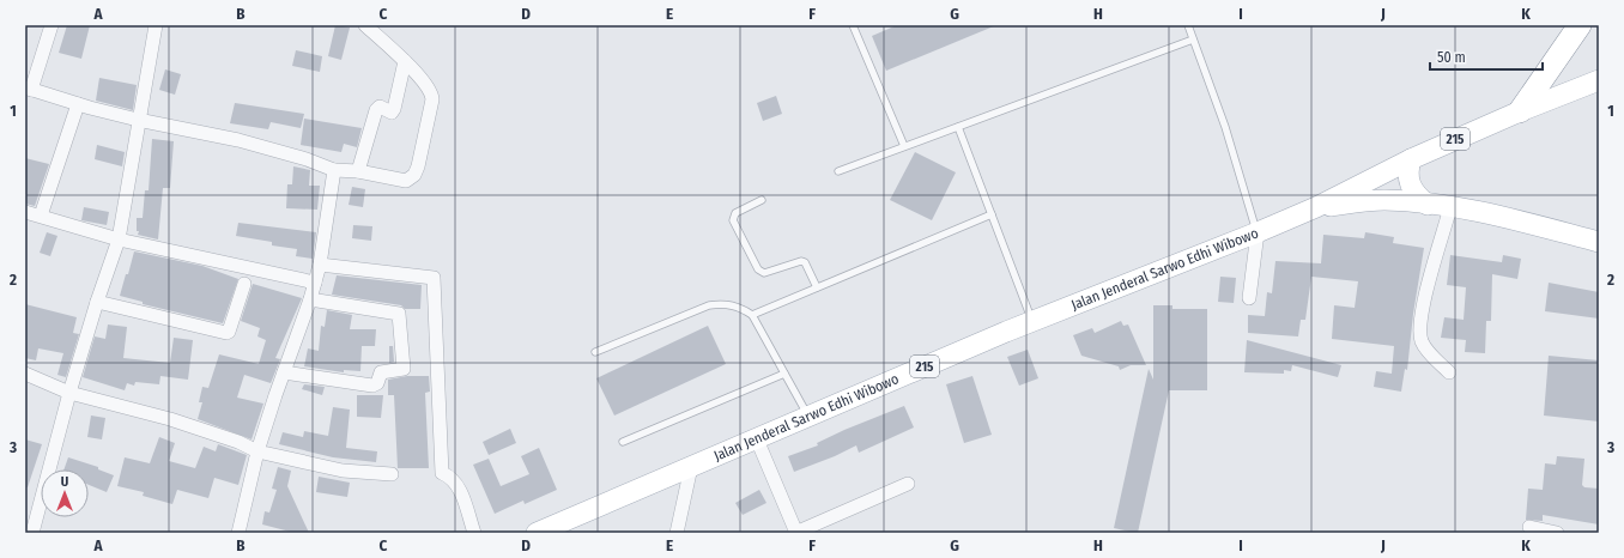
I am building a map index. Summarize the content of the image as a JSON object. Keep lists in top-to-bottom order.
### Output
{
  "streets": {
    "main road": ["215", "Jalan Jenderal Sarwo Edhi Wibowo"]
  },
  "scale_bar": "50 m",
  "north": "top",
  "grid": {
    "columns": [
      "A",
      "B",
      "C",
      "D",
      "E",
      "F",
      "G",
      "H",
      "I",
      "J",
      "K"
    ],
    "rows": ["1", "2", "3"]
  }
}
